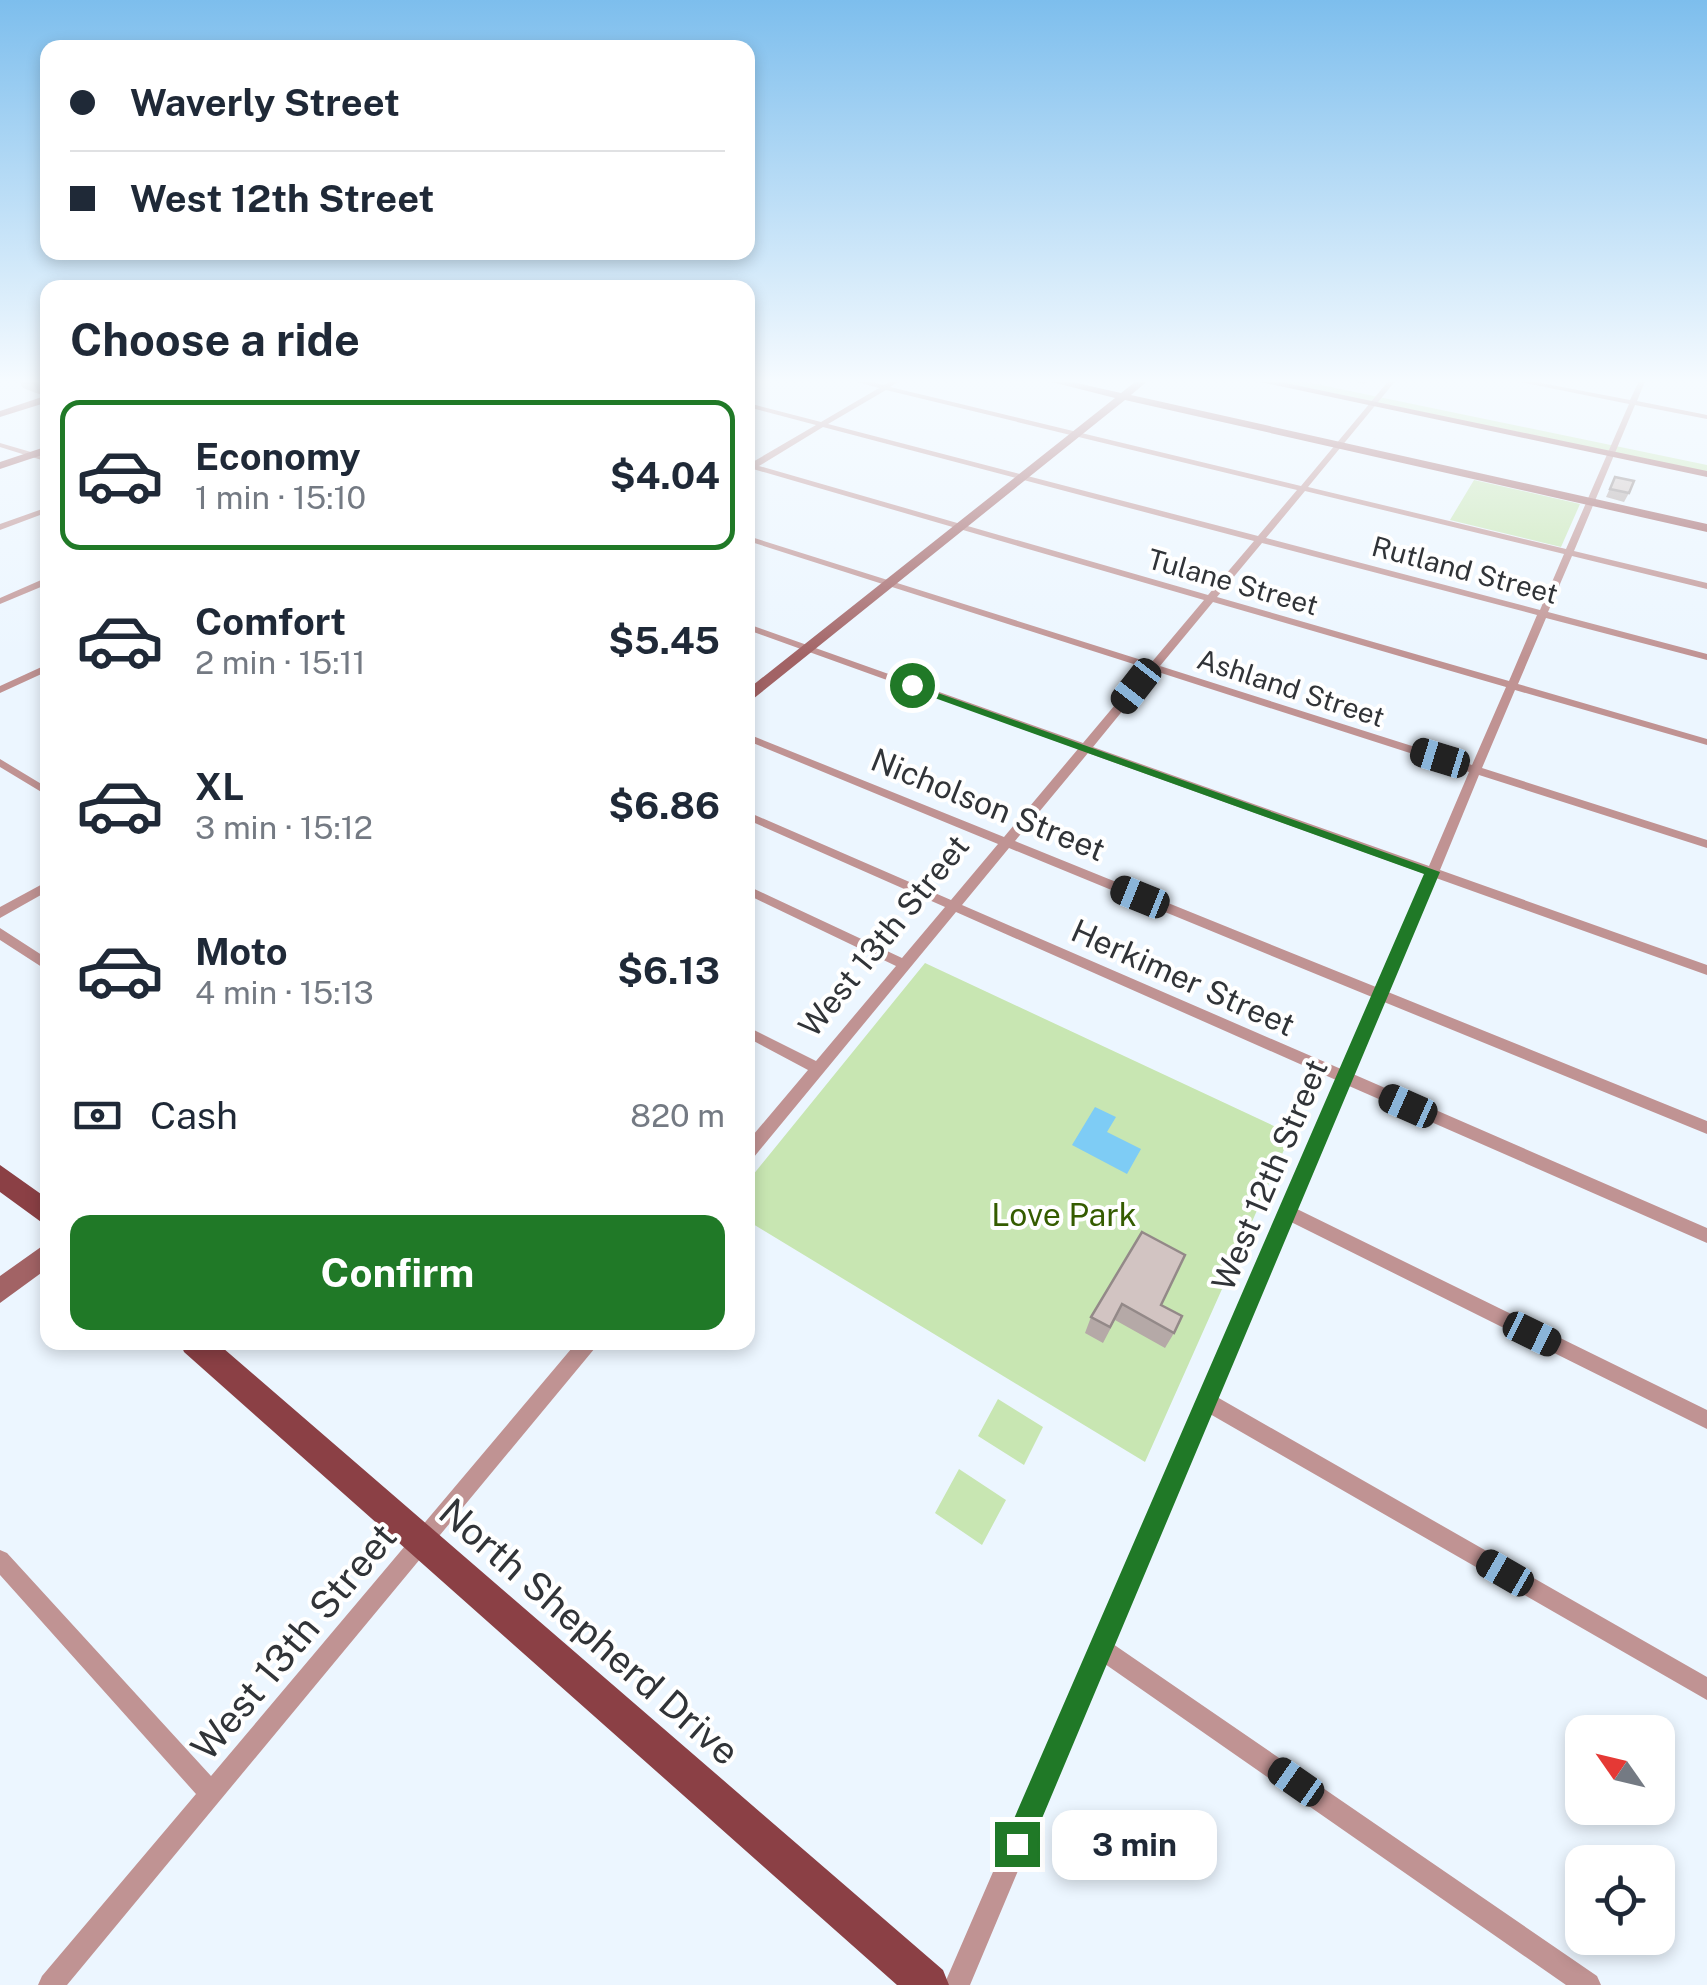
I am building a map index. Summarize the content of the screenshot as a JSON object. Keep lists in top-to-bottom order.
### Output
{
  "streets": {
    "main road": ["North Shepherd Drive"],
    "street": [
      "Rutland Street",
      "Tulane Street",
      "Ashland Street",
      "Nicholson Street",
      "West 13th Street",
      "Herkimer Street",
      "West 12th Street"
    ]
  },
  "crossings": [
    ["Rutland Street", "West 13th Street"],
    ["Rutland Street", "West 12th Street"],
    ["Tulane Street", "West 13th Street"],
    ["Tulane Street", "West 12th Street"],
    ["Ashland Street", "West 13th Street"],
    ["Ashland Street", "West 12th Street"],
    ["Nicholson Street", "West 13th Street"],
    ["Nicholson Street", "West 12th Street"],
    ["West 13th Street", "Herkimer Street"],
    ["West 13th Street", "North Shepherd Drive"],
    ["Herkimer Street", "West 12th Street"]
  ],
  "parks": ["Love Park"],
  "north": "top left",
  "page": {
    "banner": ["Waverly Street", "West 12th Street"],
    "heading": "Choose a ride",
    "list": [
      {
        "name": "Economy",
        "note": "1 min · 15:10",
        "value": "$4.04"
      },
      {
        "name": "Comfort",
        "note": "2 min · 15:11",
        "value": "$5.45"
      },
      {
        "name": "XL",
        "note": "3 min · 15:12",
        "value": "$6.86"
      },
      {
        "name": "Moto",
        "note": "4 min · 15:13",
        "value": "$6.13"
      }
    ],
    "pay": ["Cash", "820 m"],
    "buttons": "Confirm",
    "bubble": "3 min"
  }
}
